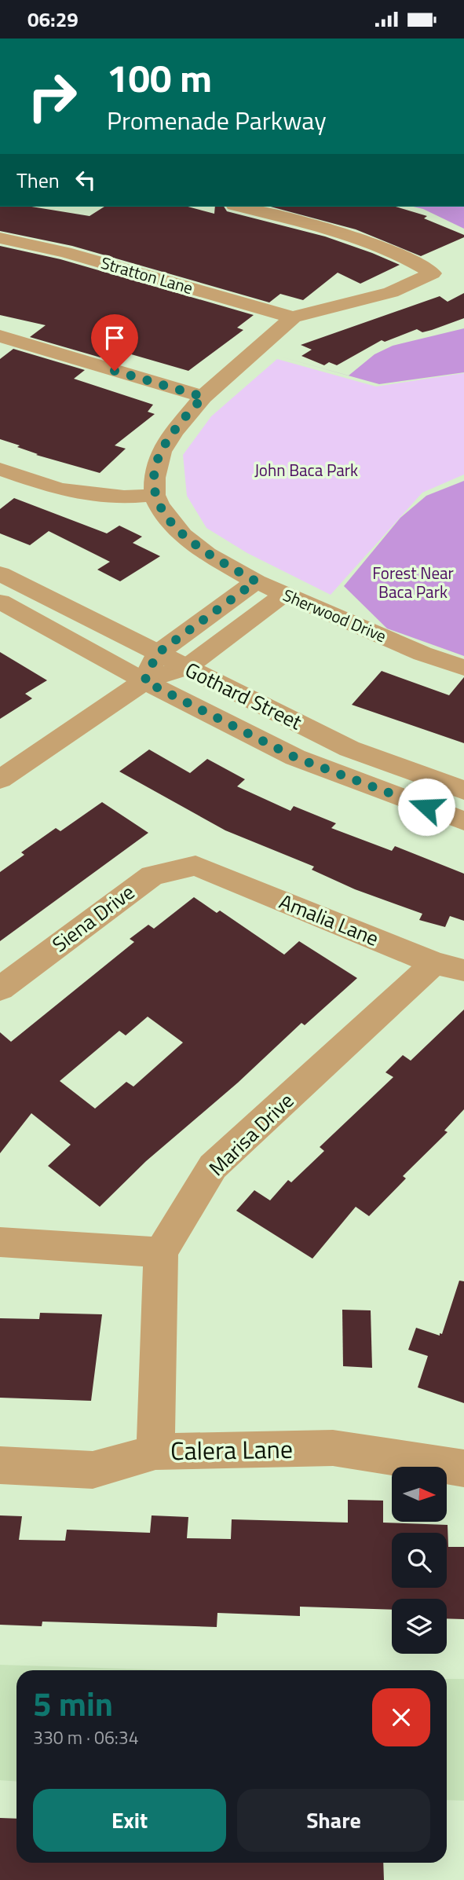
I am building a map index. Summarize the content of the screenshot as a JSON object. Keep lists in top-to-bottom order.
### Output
{
  "streets": {
    "street": [
      "Stratton Lane",
      "Sherwood Drive",
      "Gothard Street",
      "Siena Drive",
      "Amalia Lane",
      "Marisa Drive",
      "Calera Lane"
    ]
  },
  "crossings": [
    ["Siena Drive", "Amalia Lane"],
    ["Amalia Lane", "Marisa Drive"],
    ["Marisa Drive", "Calera Lane"]
  ],
  "parks": ["John Baca Park", "Forest Near Baca Park"],
  "north": "right",
  "page": {
    "status": "06:29",
    "turn": ["100 m", "Promenade Parkway"],
    "then": "Then",
    "heading": ["5 min", "330 m · 06:34"],
    "buttons": ["Exit", "Share"]
  }
}
